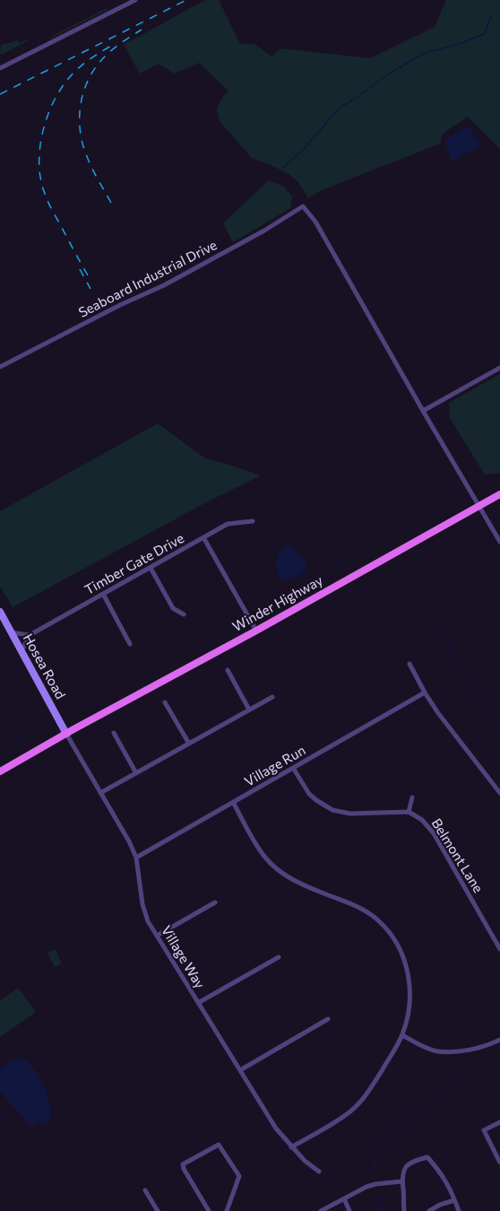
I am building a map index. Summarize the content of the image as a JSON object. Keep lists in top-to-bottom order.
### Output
{
  "streets": {
    "main road": ["Winder Highway"],
    "street": [
      "Seaboard Industrial Drive",
      "Timber Gate Drive",
      "Hosea Road",
      "Village Run",
      "Belmont Lane",
      "Village Way"
    ]
  },
  "crossings": [
    ["Winder Highway", "Hosea Road"],
    ["Winder Highway", "Village Way"],
    ["Hosea Road", "Village Way"],
    ["Village Run", "Village Way"]
  ]
}
